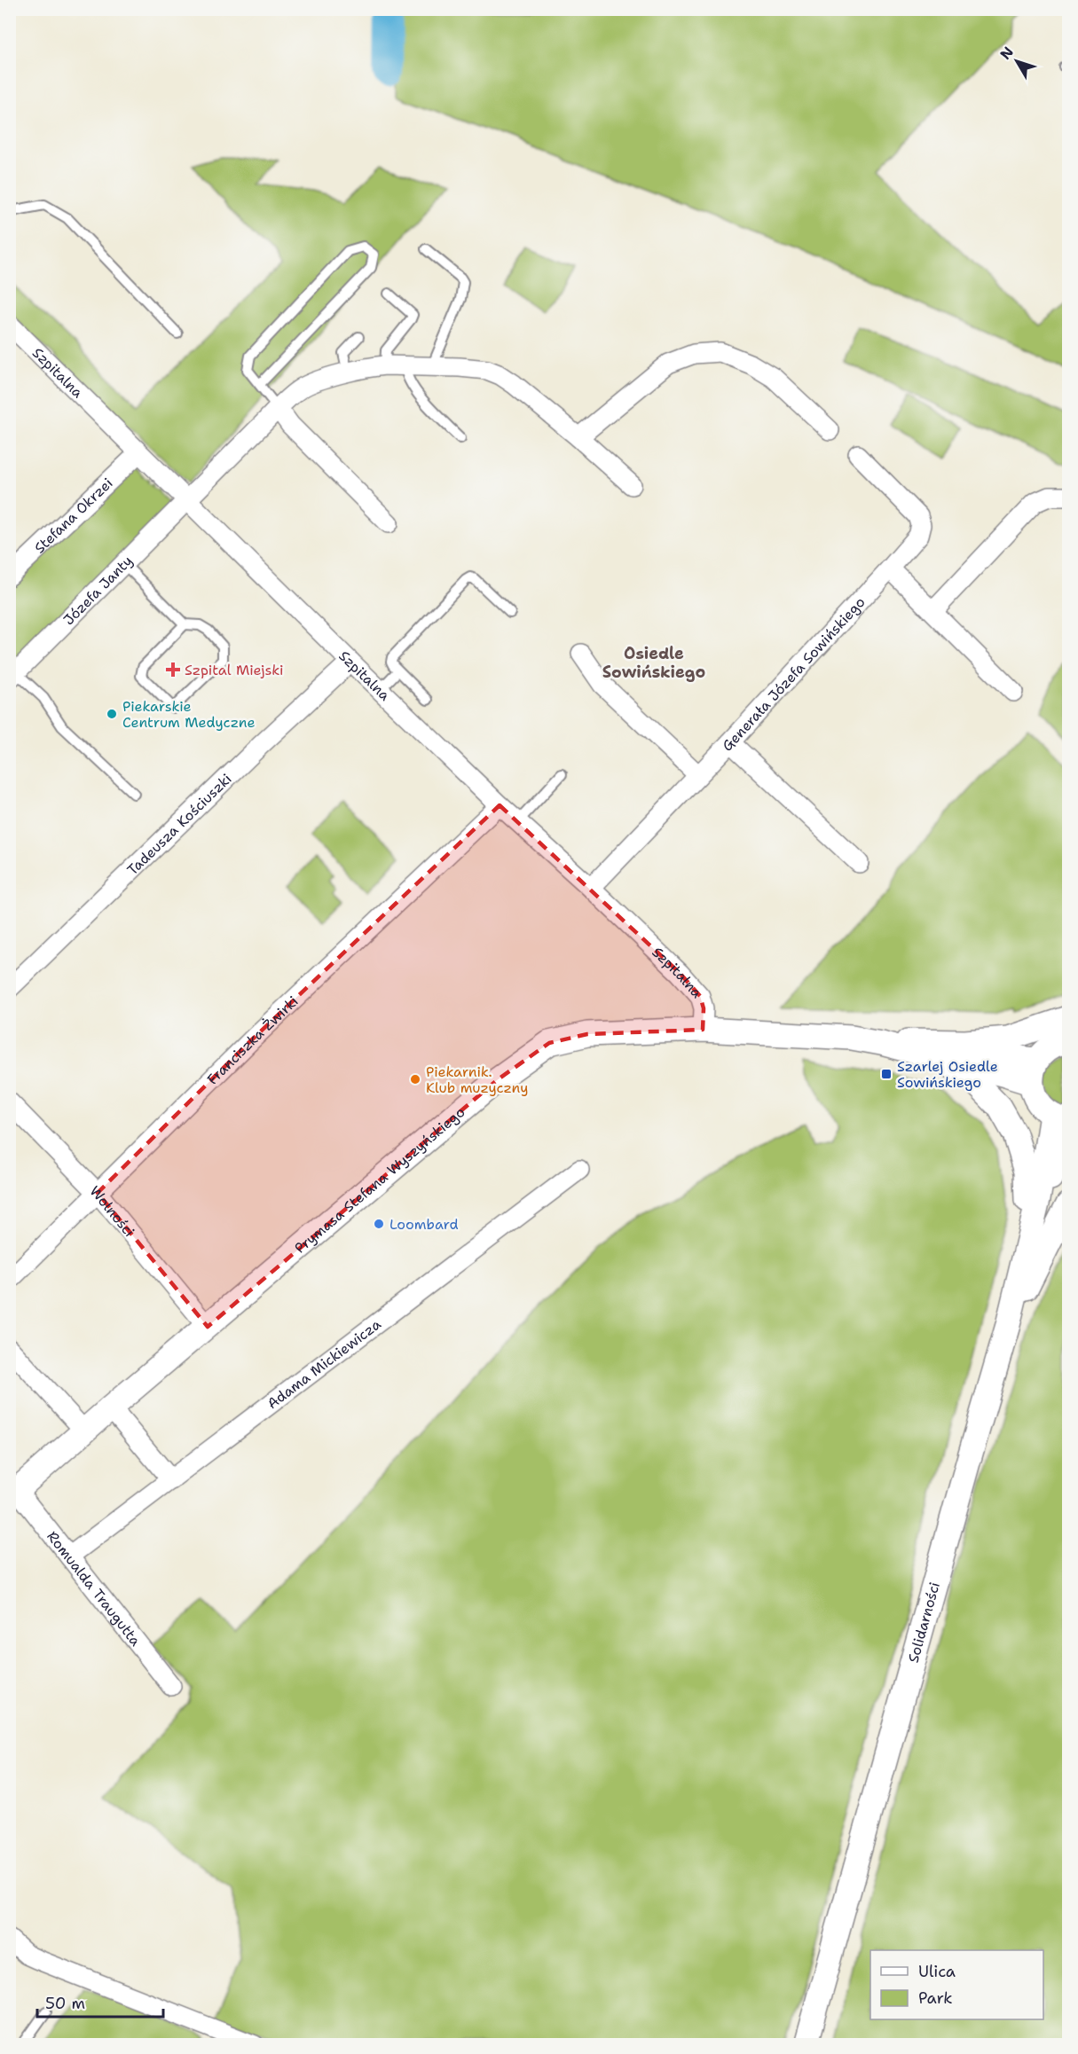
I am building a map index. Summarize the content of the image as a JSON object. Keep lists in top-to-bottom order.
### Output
{
  "streets": {
    "street": [
      "Szpitalna",
      "Stefana Okrzei",
      "Józefa Janty",
      "Generała Józefa Sowińskiego",
      "Tadeusza Kościuszki",
      "Franciszka Żwirki",
      "Prymasa Stefana Wyszyńskiego",
      "Wolności",
      "Adama Mickiewicza",
      "Romualda Traugutta",
      "Solidarności"
    ]
  },
  "crossings": [
    ["Szpitalna", "Stefana Okrzei"],
    ["Szpitalna", "Józefa Janty"],
    ["Szpitalna", "Generała Józefa Sowińskiego"],
    ["Szpitalna", "Tadeusza Kościuszki"],
    ["Szpitalna", "Franciszka Żwirki"],
    ["Szpitalna", "Prymasa Stefana Wyszyńskiego"],
    ["Franciszka Żwirki", "Wolności"],
    ["Prymasa Stefana Wyszyńskiego", "Wolności"],
    ["Prymasa Stefana Wyszyńskiego", "Romualda Traugutta"],
    ["Adama Mickiewicza", "Romualda Traugutta"]
  ],
  "districts": ["Osiedle Sowińskiego"],
  "places": {
    "health": ["Szpital Miejski"],
    "other": ["Piekarskie Centrum Medyczne", "Piekarnik. Klub muzyczny", "Loombard"],
    "transit": ["Szarlej Osiedle Sowińskiego"]
  },
  "legend": ["Ulica", "Park"],
  "scale_bar": "50 m",
  "north": "top left"
}
